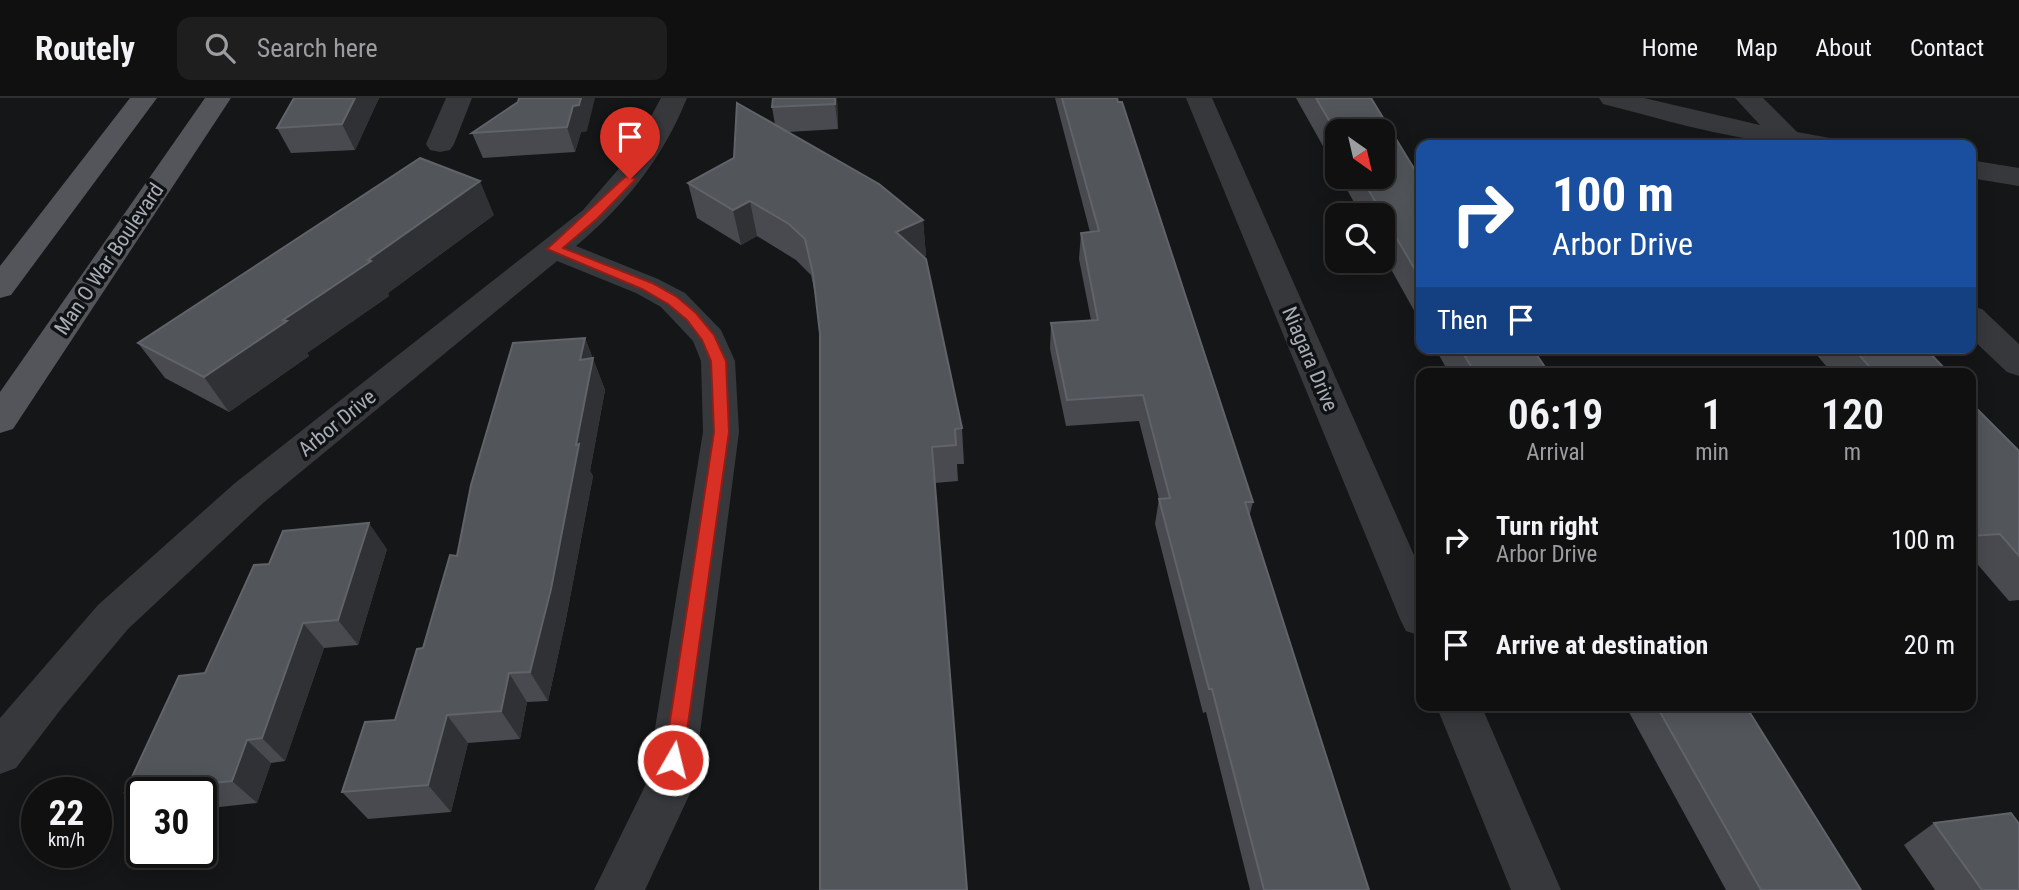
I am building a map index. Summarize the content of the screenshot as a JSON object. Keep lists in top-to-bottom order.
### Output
{
  "streets": {
    "main road": ["Man O War Boulevard"],
    "street": ["Niagara Drive", "Arbor Drive"]
  },
  "north": "bottom right",
  "page": {
    "header": "Routely",
    "search": "Search here",
    "nav": [
      "Home",
      "Map",
      "About",
      "Contact"
    ],
    "turn": ["100 m", "Arbor Drive"],
    "then": "Then",
    "eta": [
      "06:19",
      "Arrival",
      "1",
      "min",
      "120",
      "m"
    ],
    "list": [
      {
        "name": "Turn right",
        "note": "Arbor Drive",
        "value": "100 m"
      },
      {
        "name": "Arrive at destination",
        "value": "20 m"
      }
    ],
    "speed": "22 km/h",
    "limit": "30"
  }
}
